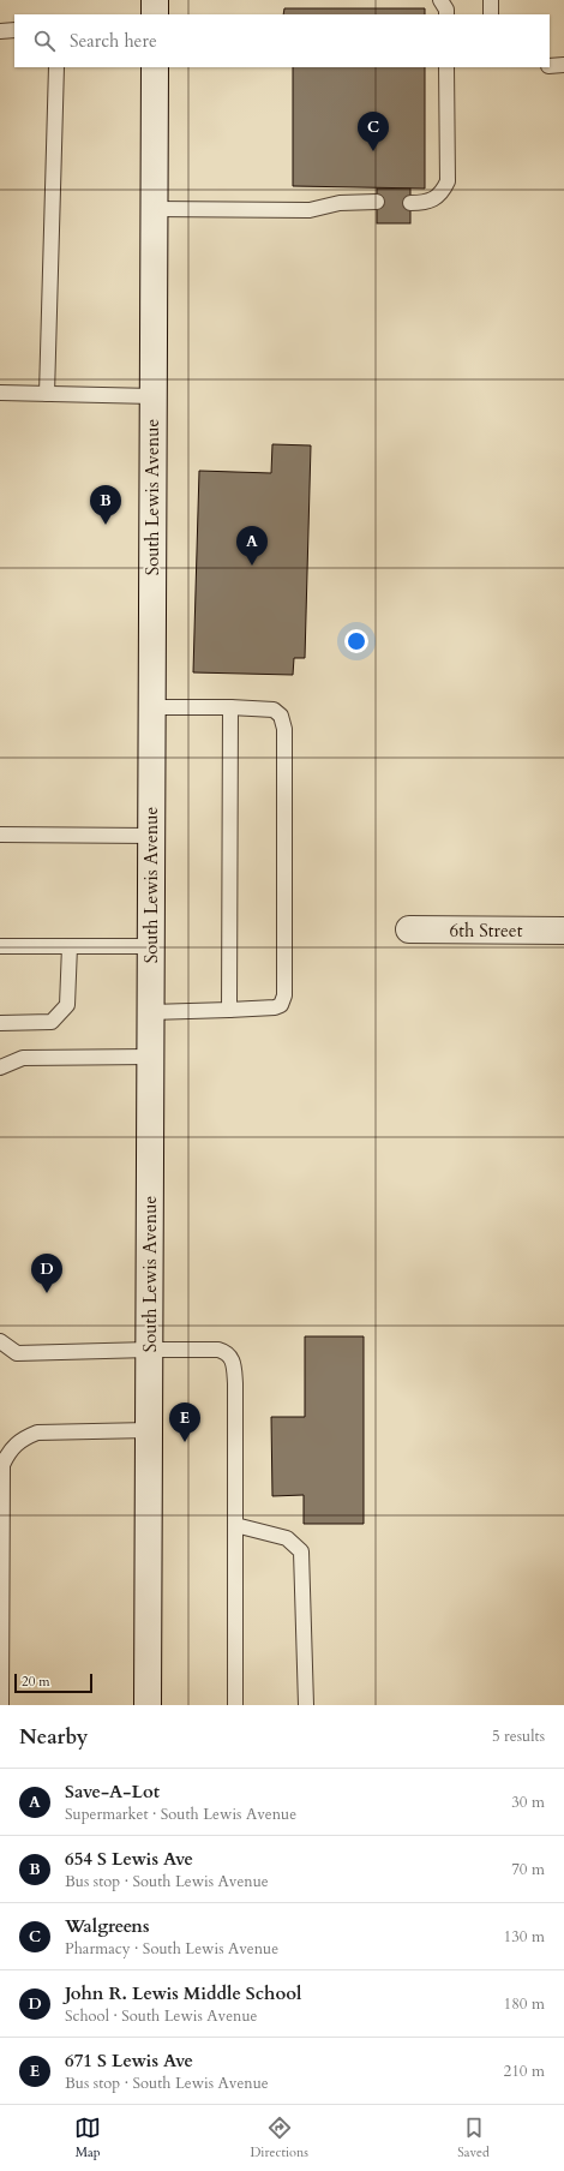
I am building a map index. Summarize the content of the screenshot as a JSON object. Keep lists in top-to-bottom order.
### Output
{
  "streets": {
    "main road": ["South Lewis Avenue", "6th Street"]
  },
  "scale_bar": "20 m",
  "page": {
    "search": "Search here",
    "pins": [
      "C",
      "B",
      "A",
      "D",
      "E"
    ],
    "scale": "20 m",
    "heading": ["Nearby", "5 results"],
    "list": [
      {
        "mark": "A",
        "name": "Save-A-Lot",
        "note": "Supermarket · South Lewis Avenue",
        "value": "30 m"
      },
      {
        "mark": "B",
        "name": "654 S Lewis Ave",
        "note": "Bus stop · South Lewis Avenue",
        "value": "70 m"
      },
      {
        "mark": "C",
        "name": "Walgreens",
        "note": "Pharmacy · South Lewis Avenue",
        "value": "130 m"
      },
      {
        "mark": "D",
        "name": "John R. Lewis Middle School",
        "note": "School · South Lewis Avenue",
        "value": "180 m"
      },
      {
        "mark": "E",
        "name": "671 S Lewis Ave",
        "note": "Bus stop · South Lewis Avenue",
        "value": "210 m"
      }
    ],
    "nav": ["Map", "Directions", "Saved"]
  }
}
